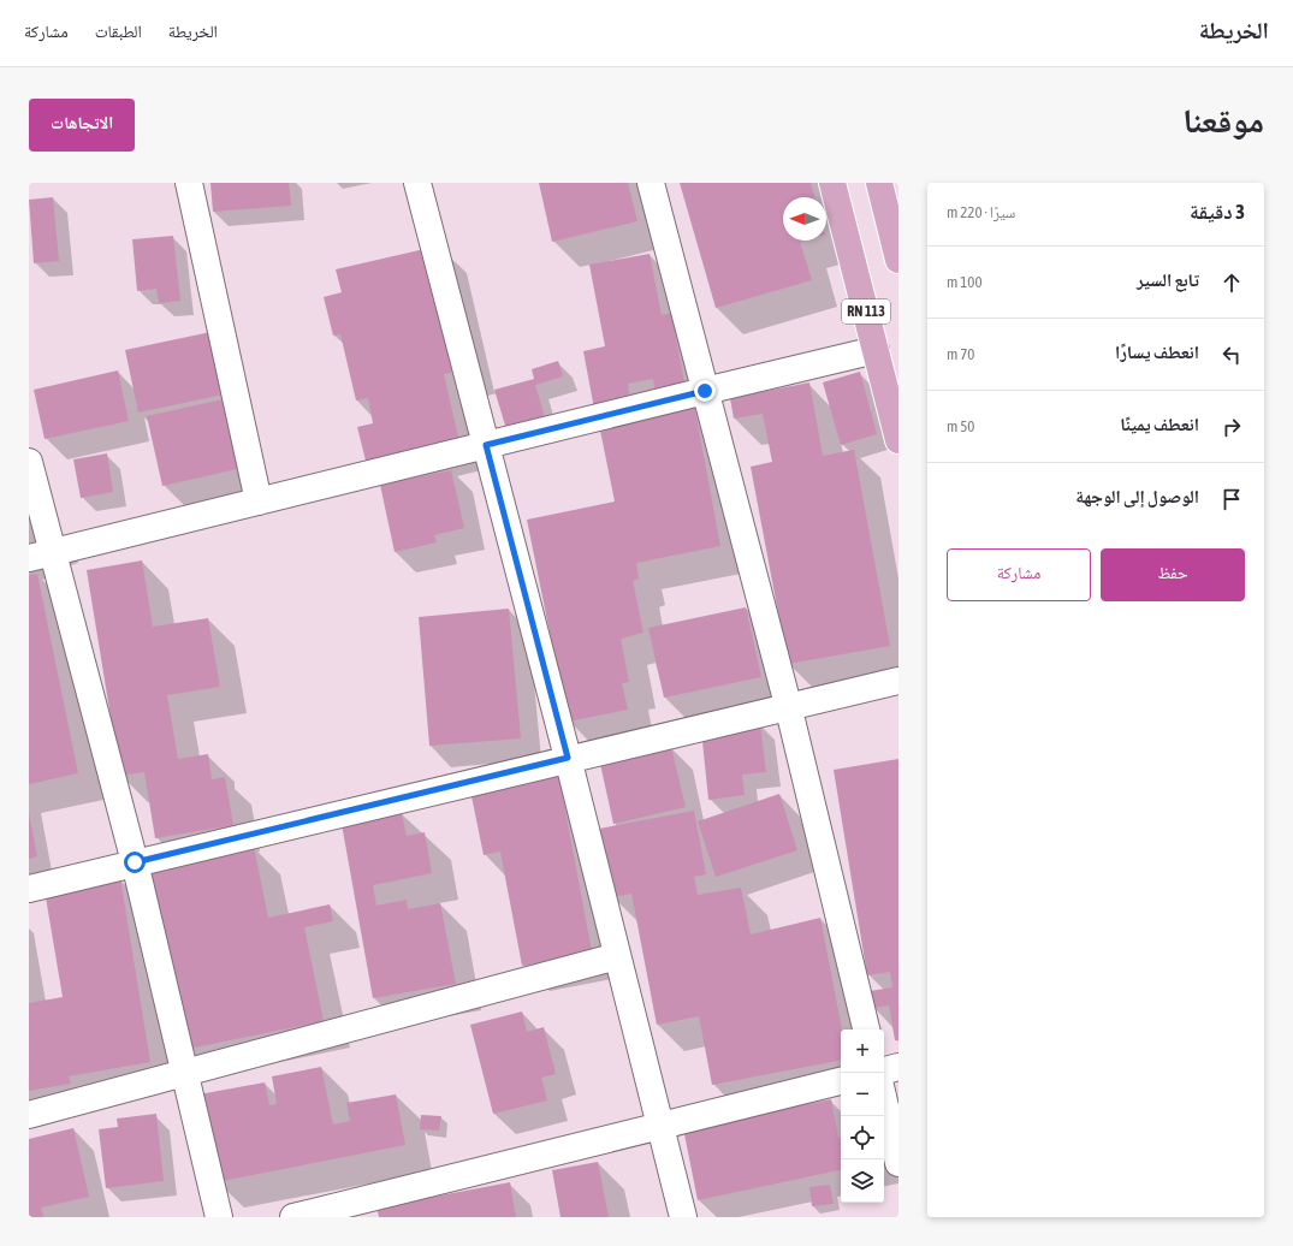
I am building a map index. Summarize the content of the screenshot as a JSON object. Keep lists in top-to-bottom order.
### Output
{
  "streets": {
    "main road": ["RN 113"]
  },
  "north": "left",
  "page": {
    "header": "الخريطة",
    "nav": ["الخريطة", "الطبقات", "مشاركة"],
    "title": "موقعنا",
    "buttons": [
      "الاتجاهات",
      ["حفظ", "مشاركة"]
    ],
    "heading": ["3 دقيقة", "سيرًا · 220 m"],
    "list": [
      ["تابع السير", "100 m"],
      ["انعطف يسارًا", "70 m"],
      ["انعطف يمينًا", "50 m"],
      "الوصول إلى الوجهة"
    ],
    "map_buttons": ["+", "−"]
  }
}
